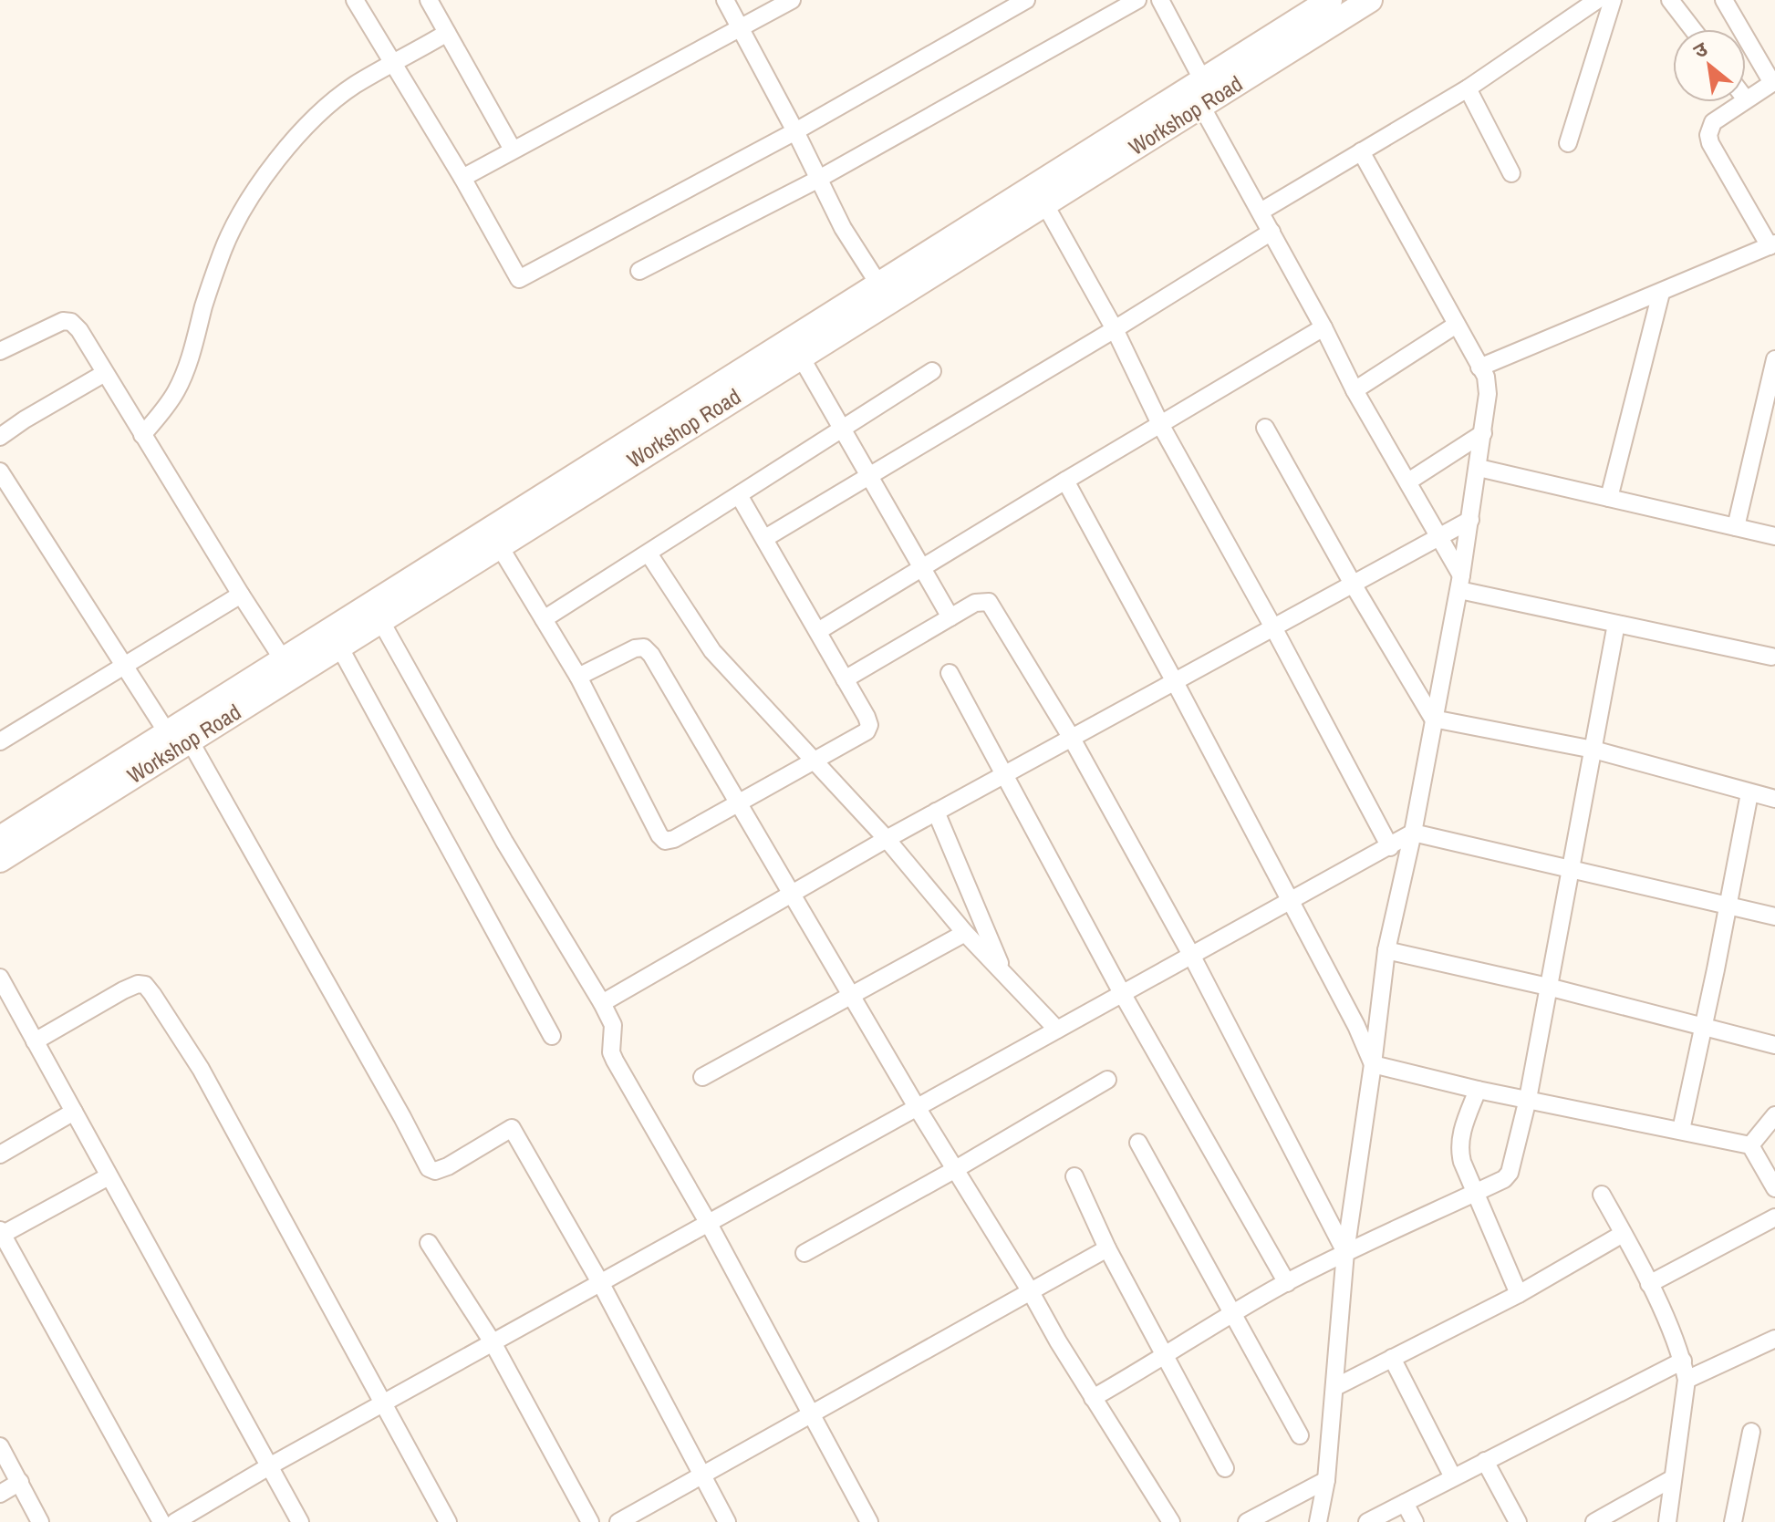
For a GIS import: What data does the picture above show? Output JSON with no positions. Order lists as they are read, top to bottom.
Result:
{
  "streets": {
    "main road": ["Workshop Road"]
  },
  "north": "top left"
}
